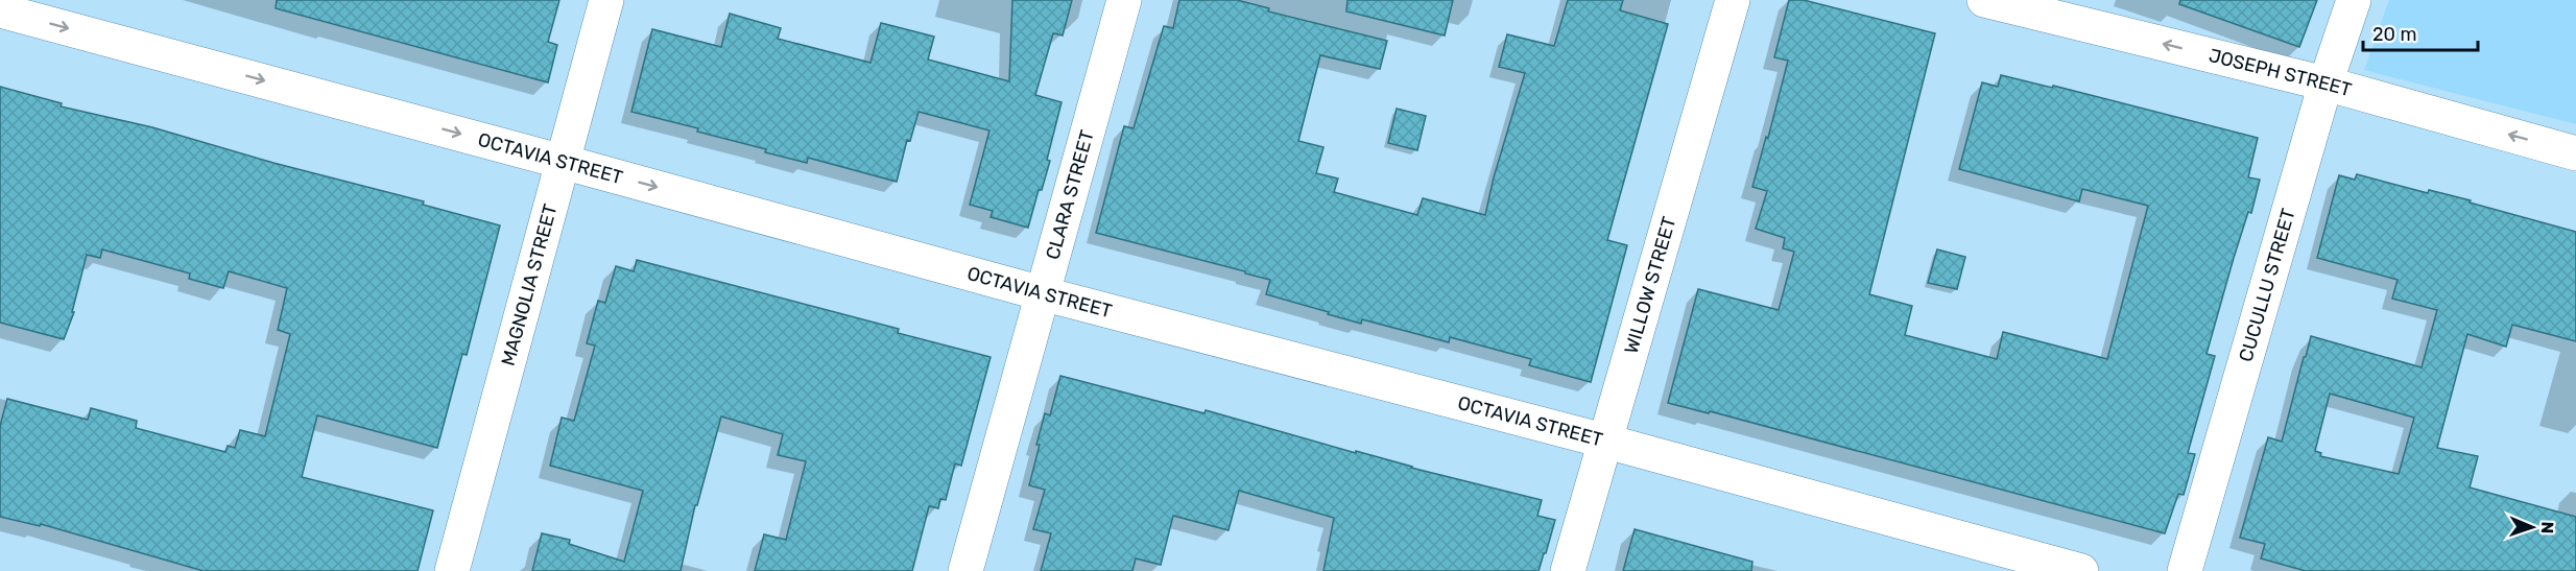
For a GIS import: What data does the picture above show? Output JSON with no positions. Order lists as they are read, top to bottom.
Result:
{
  "streets": {
    "street": [
      "JOSEPH STREET",
      "OCTAVIA STREET",
      "CLARA STREET",
      "WILLOW STREET",
      "CUCULLU STREET",
      "MAGNOLIA STREET"
    ]
  },
  "crossings": [
    ["JOSEPH STREET", "CUCULLU STREET"],
    ["OCTAVIA STREET", "CLARA STREET"],
    ["OCTAVIA STREET", "WILLOW STREET"],
    ["OCTAVIA STREET", "MAGNOLIA STREET"]
  ],
  "one_way": ["JOSEPH STREET", "OCTAVIA STREET"],
  "scale_bar": "20 m",
  "north": "right"
}
